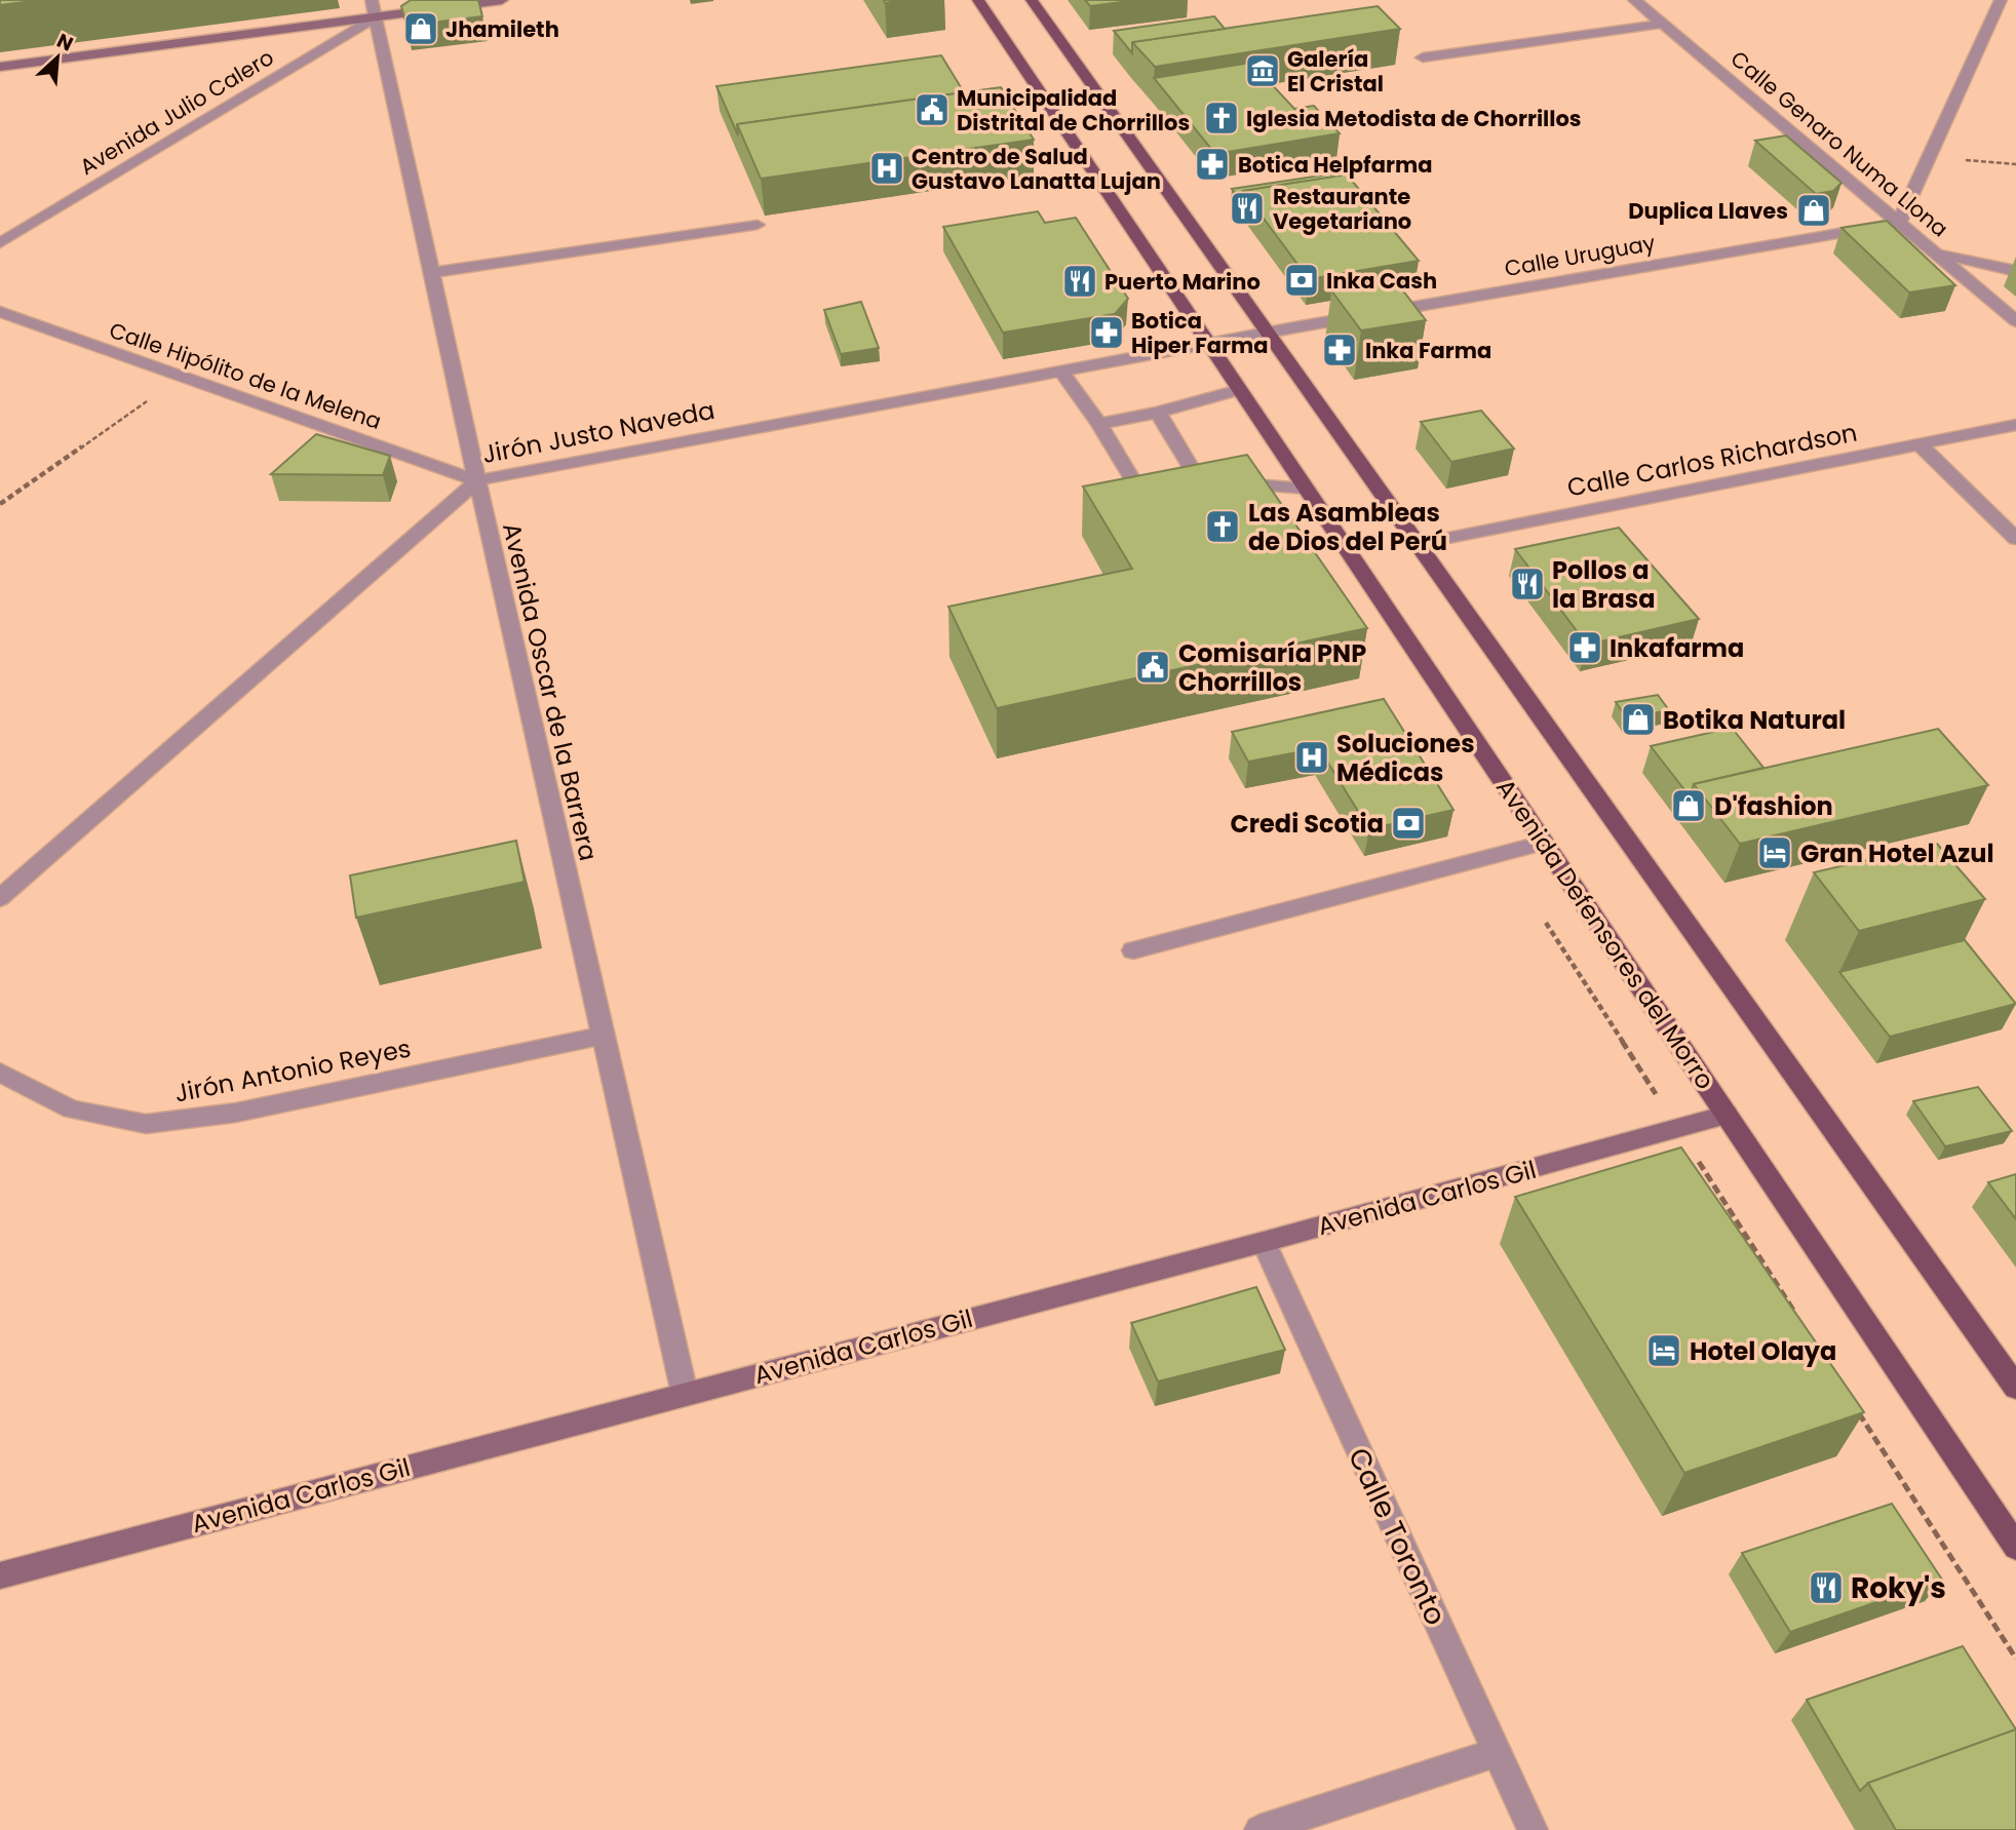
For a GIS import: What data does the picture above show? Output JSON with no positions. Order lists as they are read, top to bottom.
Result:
{
  "streets": {
    "main road": ["Avenida Defensores del Morro"],
    "street": [
      "Avenida Julio Calero",
      "Calle Genaro Numa Llona",
      "Calle Uruguay",
      "Calle Hipólito de la Melena",
      "Jirón Justo Naveda",
      "Calle Carlos Richardson",
      "Avenida Oscar de la Barrera",
      "Jirón Antonio Reyes",
      "Avenida Carlos Gil",
      "Calle Toronto"
    ]
  },
  "crossings": [
    ["Avenida Julio Calero", "Avenida Oscar de la Barrera"],
    ["Calle Genaro Numa Llona", "Calle Uruguay"],
    ["Calle Uruguay", "Jirón Justo Naveda"],
    ["Calle Hipólito de la Melena", "Jirón Justo Naveda"],
    ["Calle Hipólito de la Melena", "Avenida Oscar de la Barrera"],
    ["Jirón Justo Naveda", "Avenida Oscar de la Barrera"],
    ["Jirón Justo Naveda", "Avenida Defensores del Morro"],
    ["Avenida Oscar de la Barrera", "Jirón Antonio Reyes"],
    ["Avenida Oscar de la Barrera", "Avenida Carlos Gil"],
    ["Avenida Defensores del Morro", "Avenida Carlos Gil"],
    ["Avenida Carlos Gil", "Calle Toronto"]
  ],
  "places": {
    "shop": [
      "Jhamileth",
      "Duplica Llaves",
      "Botika Natural",
      "D'fashion"
    ],
    "museum": ["Galería El Cristal"],
    "public building": ["Municipalidad Distrital de Chorrillos", "Comisaría PNP Chorrillos"],
    "church": ["Iglesia Metodista de Chorrillos", "Las Asambleas de Dios del Perú"],
    "pharmacy": [
      "Botica Helpfarma",
      "Botica Hiper Farma",
      "Inka Farma",
      "Inkafarma"
    ],
    "hospital": ["Centro de Salud Gustavo Lanatta Lujan", "Soluciones Médicas"],
    "restaurant": [
      "Restaurante Vegetariano",
      "Puerto Marino",
      "Pollos a la Brasa",
      "Roky's"
    ],
    "bank": ["Inka Cash", "Credi Scotia"],
    "hotel": ["Gran Hotel Azul", "Hotel Olaya"]
  },
  "north": "top right"
}
